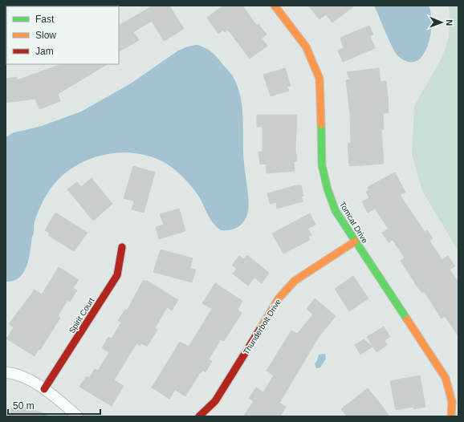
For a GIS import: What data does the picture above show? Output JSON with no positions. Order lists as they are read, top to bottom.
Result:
{
  "streets": {
    "street": ["Tomcat Drive", "Spirit Court", "Thunderbolt Drive"]
  },
  "crossings": [
    ["Tomcat Drive", "Thunderbolt Drive"]
  ],
  "legend": ["Fast", "Slow", "Jam"],
  "scale_bar": "50 m",
  "north": "right"
}
